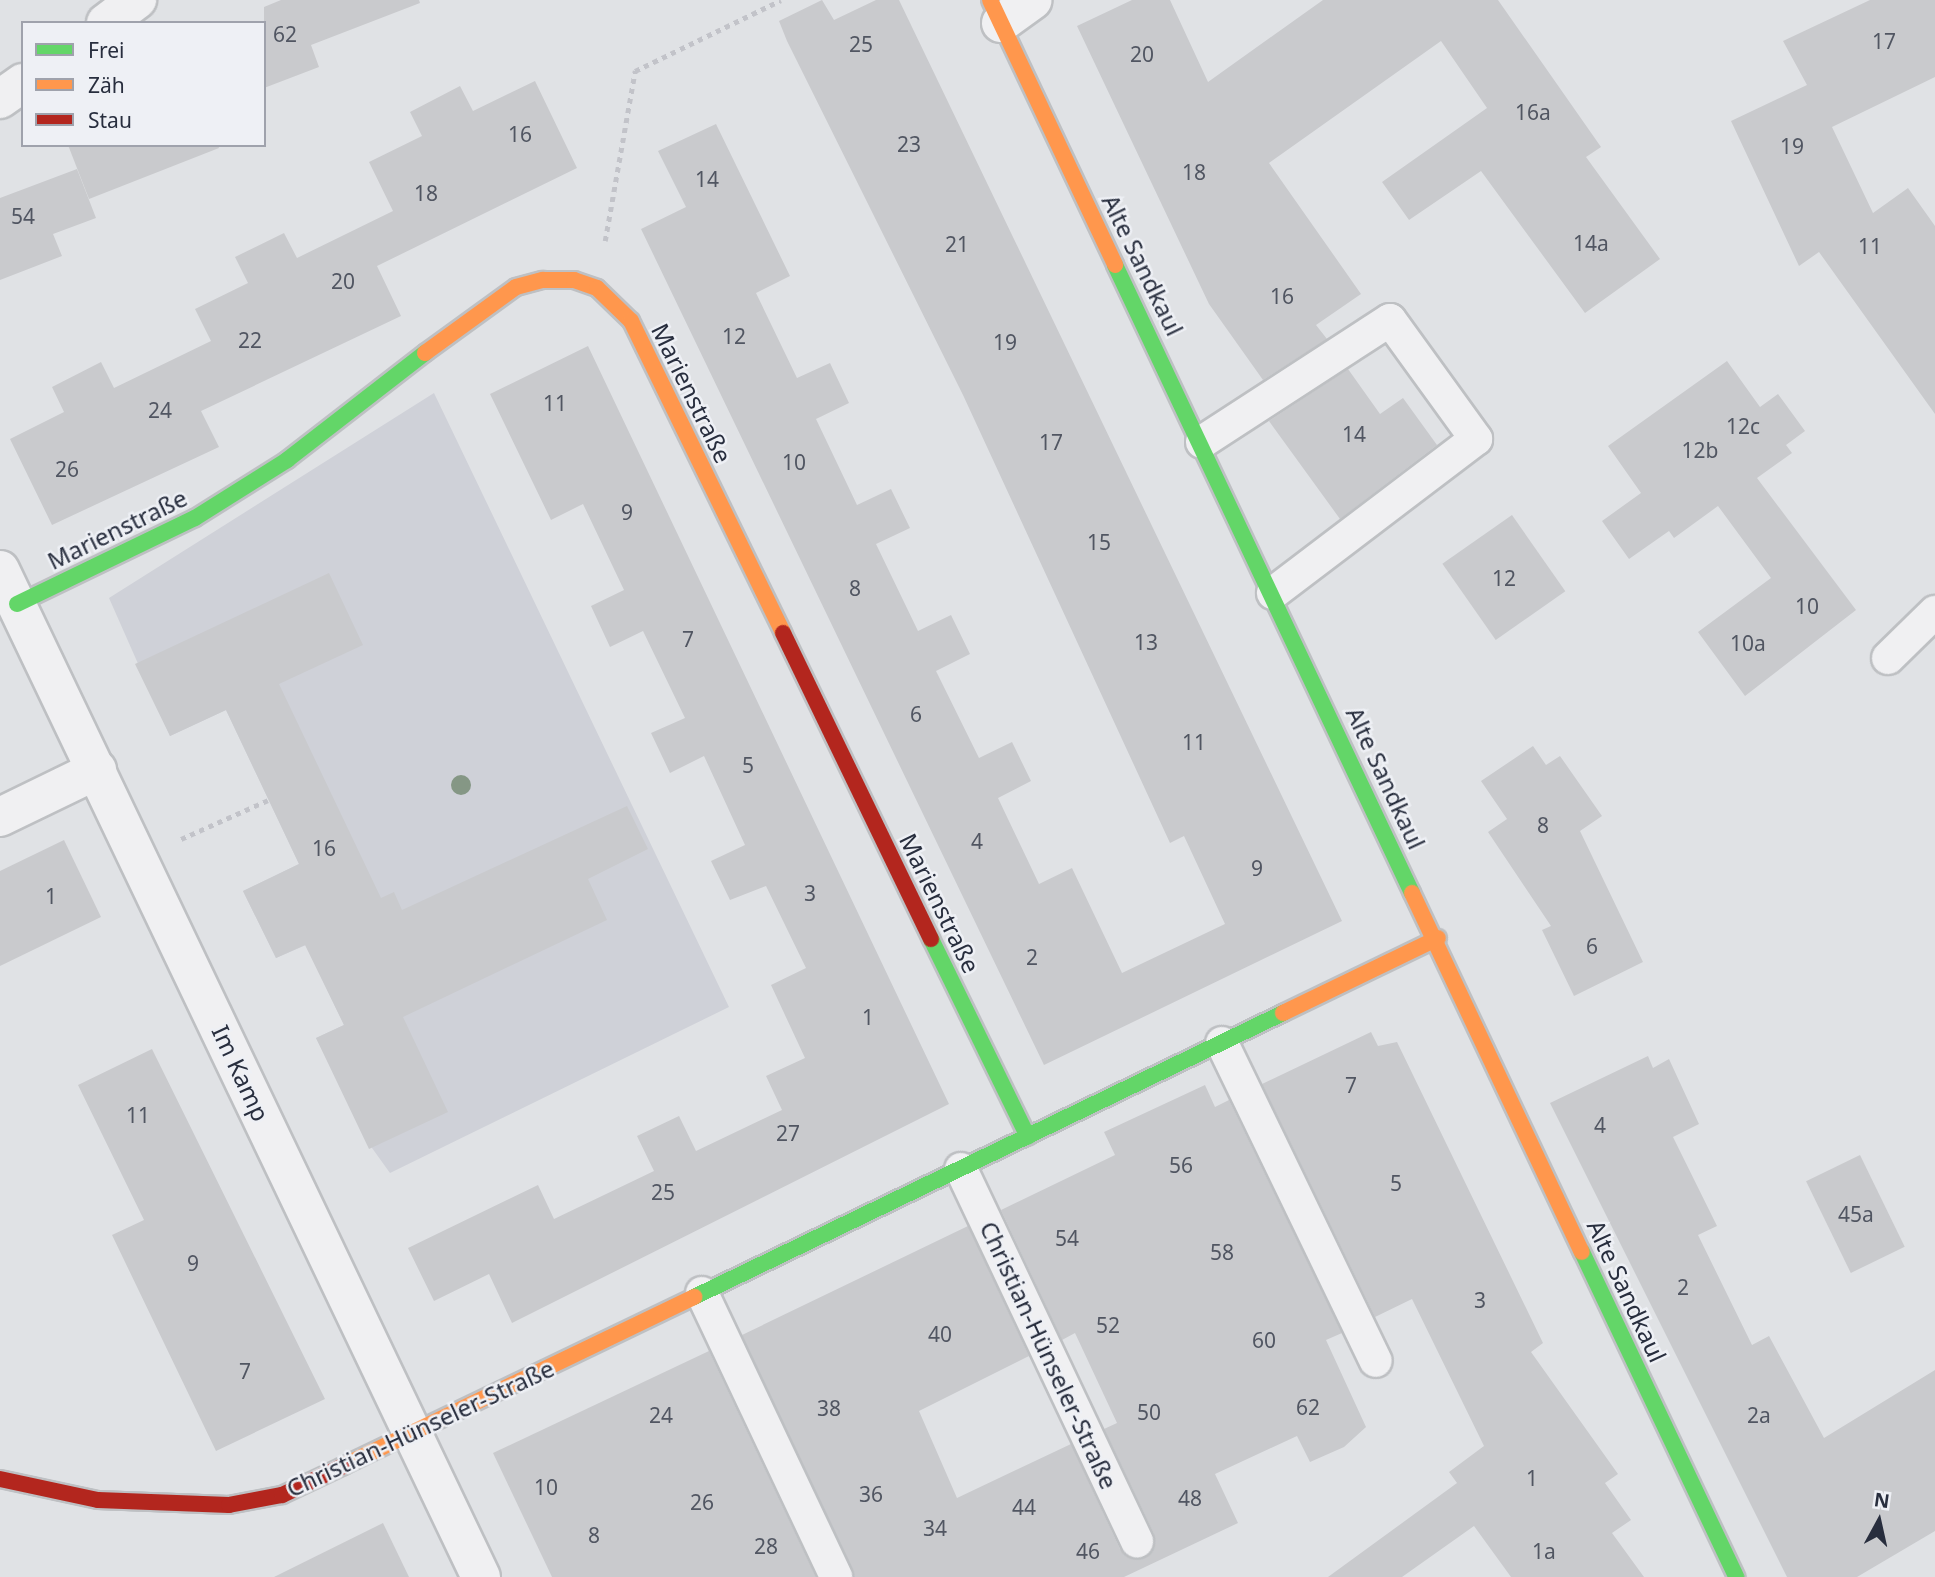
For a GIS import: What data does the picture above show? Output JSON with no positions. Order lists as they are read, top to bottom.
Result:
{
  "streets": {
    "street": [
      "Alte Sandkaul",
      "Marienstraße",
      "Im Kamp",
      "Christian-Hünseler-Straße"
    ]
  },
  "crossings": [
    ["Alte Sandkaul", "Christian-Hünseler-Straße"],
    ["Marienstraße", "Im Kamp"],
    ["Marienstraße", "Christian-Hünseler-Straße"],
    ["Im Kamp", "Christian-Hünseler-Straße"]
  ],
  "house_numbers": [
    "62",
    "17",
    "25",
    "20",
    "16a",
    "16",
    "23",
    "19",
    "18",
    "14",
    "18",
    "54",
    "14a",
    "21",
    "11",
    "20",
    "16",
    "12",
    "22",
    "19",
    "11",
    "24",
    "12c",
    "14",
    "17",
    "12b",
    "10",
    "26",
    "9",
    "15",
    "12",
    "8",
    "10",
    "7",
    "13",
    "10a",
    "6",
    "11",
    "5",
    "8",
    "4",
    "16",
    "9",
    "3",
    "1",
    "6",
    "2",
    "1",
    "7",
    "11",
    "4",
    "27",
    "56",
    "5",
    "25",
    "45a",
    "54",
    "58",
    "9",
    "2",
    "3",
    "52",
    "40",
    "60",
    "7",
    "62",
    "38",
    "50",
    "24",
    "2a",
    "1",
    "10",
    "36",
    "48",
    "26",
    "44",
    "34",
    "8",
    "28",
    "46",
    "1a"
  ],
  "legend": ["Frei", "Zäh", "Stau"],
  "north": "top"
}
